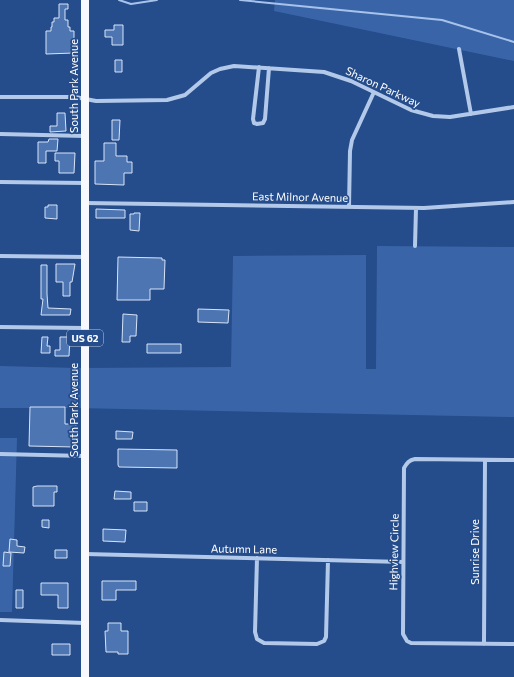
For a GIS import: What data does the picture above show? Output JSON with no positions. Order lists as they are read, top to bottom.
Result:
{
  "streets": {
    "main road": ["South Park Avenue", "US 62"],
    "street": [
      "Sharon Parkway",
      "East Milnor Avenue",
      "Autumn Lane",
      "Highview Circle",
      "Sunrise Drive"
    ]
  },
  "crossings": [
    ["South Park Avenue", "Sharon Parkway"],
    ["South Park Avenue", "East Milnor Avenue"],
    ["South Park Avenue", "Autumn Lane"],
    ["Autumn Lane", "Highview Circle"],
    ["Highview Circle", "Sunrise Drive"]
  ]
}
